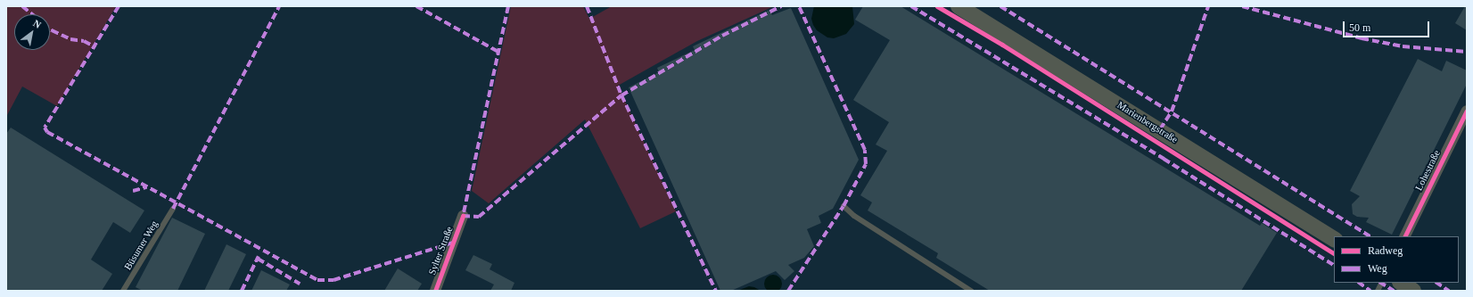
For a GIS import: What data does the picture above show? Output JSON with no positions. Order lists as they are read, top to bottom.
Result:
{
  "streets": {
    "main road": ["Marienbergstraße"],
    "street": ["Lohestraße", "Sylter Straße"],
    "lane": ["Büsumer Weg"]
  },
  "legend": ["Radweg", "Weg"],
  "scale_bar": "50 m",
  "north": "top right"
}
